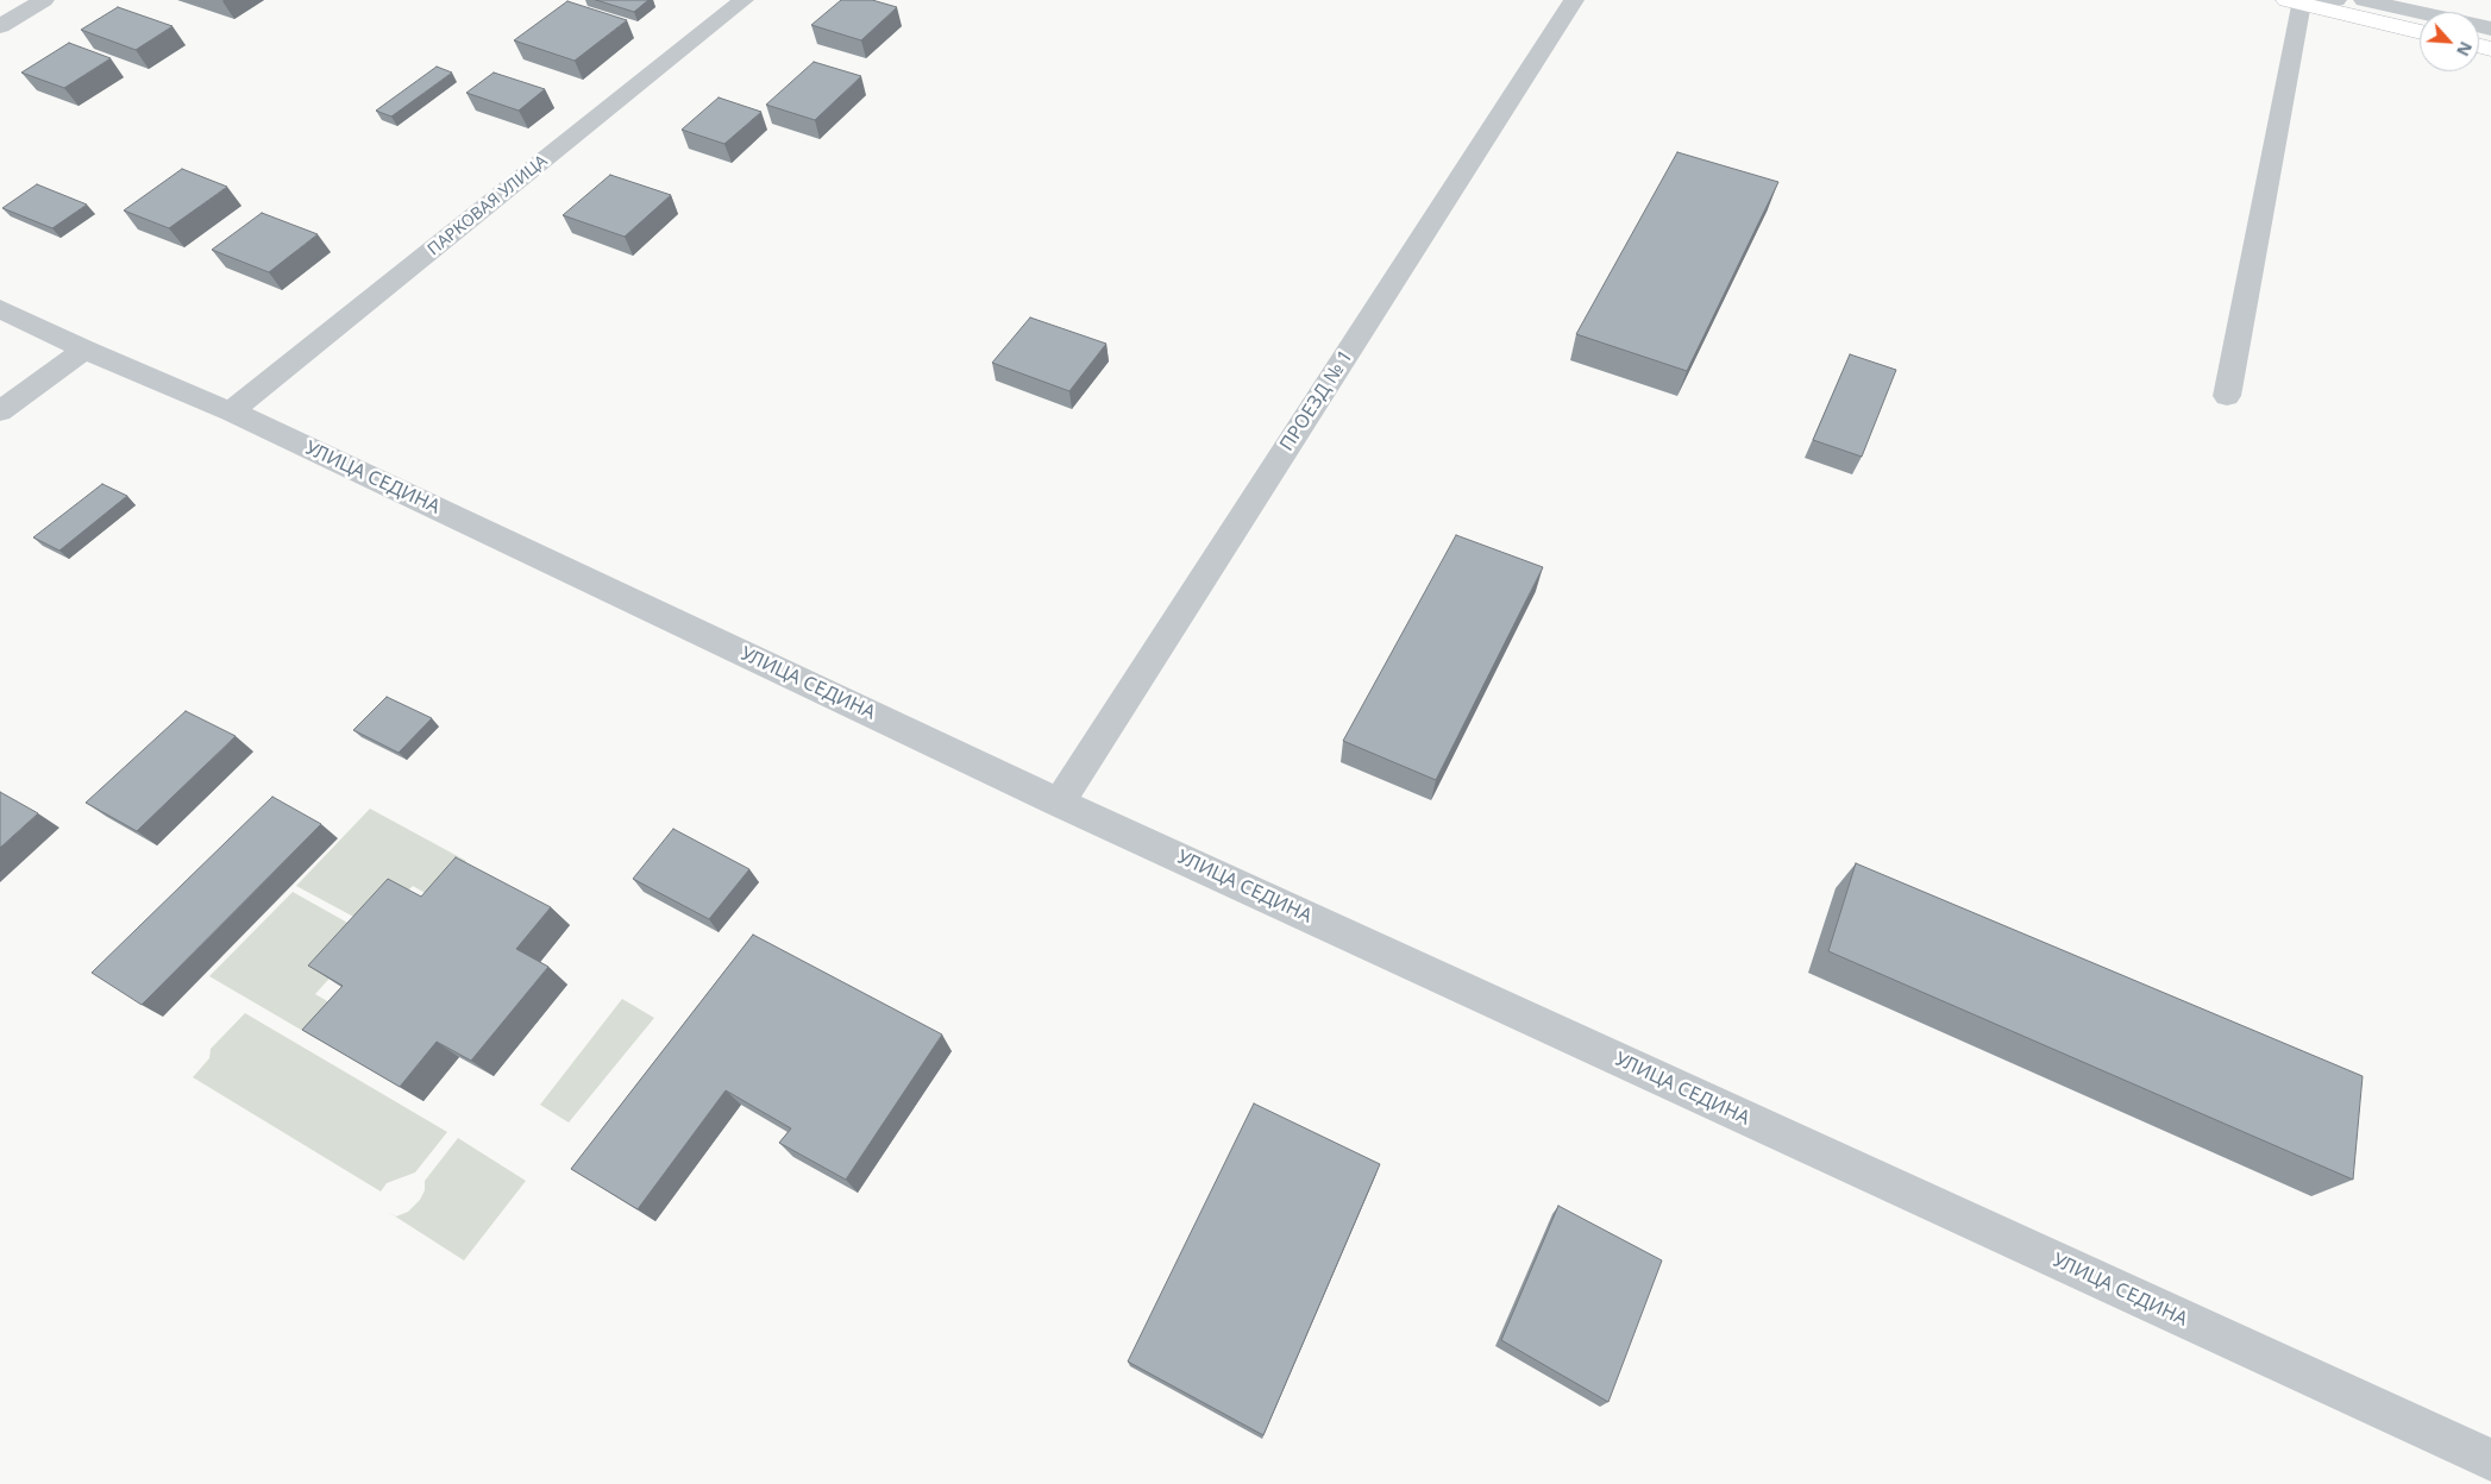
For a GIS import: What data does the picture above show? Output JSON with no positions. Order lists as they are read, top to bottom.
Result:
{
  "streets": {
    "street": ["ПАРКОВАЯ УЛИЦА", "ПРОЕЗД № 1", "УЛИЦА СЕДИНА"]
  },
  "crossings": [
    ["ПАРКОВАЯ УЛИЦА", "УЛИЦА СЕДИНА"],
    ["ПРОЕЗД № 1", "УЛИЦА СЕДИНА"]
  ],
  "north": "bottom right"
}
